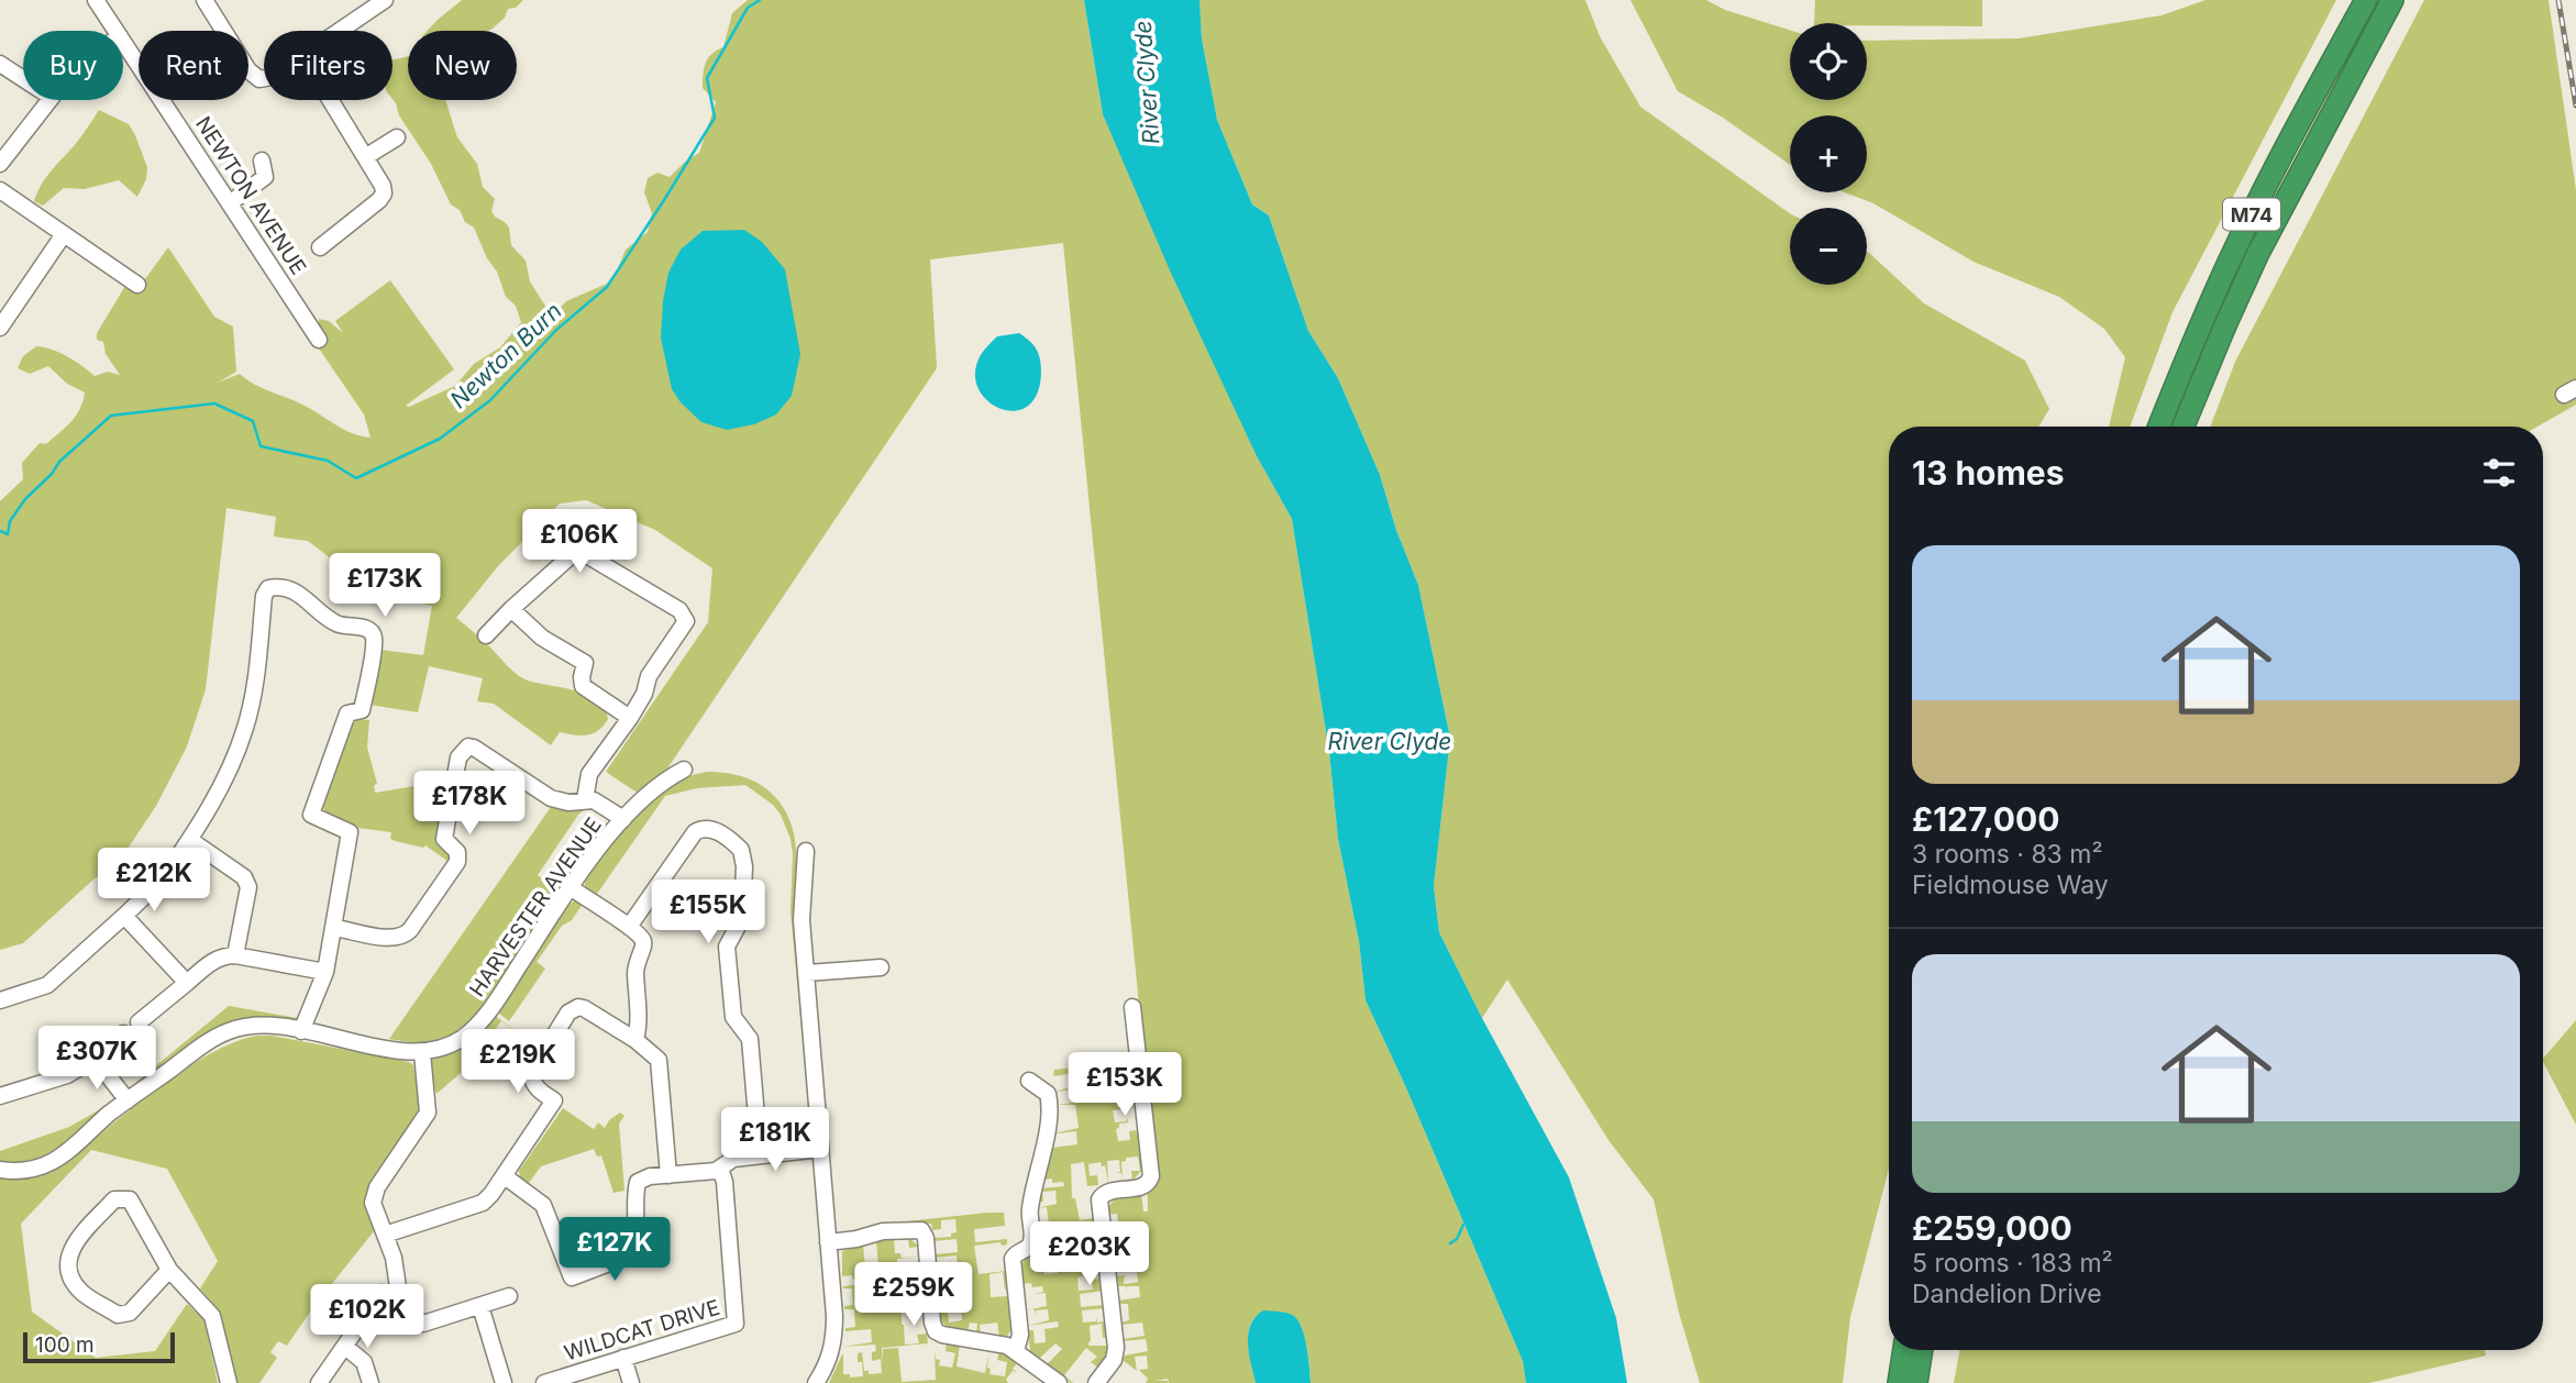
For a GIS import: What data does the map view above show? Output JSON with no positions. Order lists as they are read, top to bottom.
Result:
{
  "streets": {
    "highway": ["M74"],
    "street": ["NEWTON AVENUE", "HARVESTER AVENUE", "WILDCAT DRIVE"]
  },
  "water": ["River Clyde", "Newton Burn"],
  "scale_bar": "100 m",
  "page": {
    "map_buttons": ["+", "−"],
    "chip": [
      "Buy",
      "Rent",
      "Filters",
      "New"
    ],
    "heading": "13 homes",
    "price": [
      "£106K",
      "£173K",
      "£178K",
      "£212K",
      "£155K",
      "£307K",
      "£219K",
      "£153K",
      "£181K",
      "£127K",
      "£203K",
      "£259K",
      "£102K"
    ],
    "list": [
      {
        "name": "£127,000",
        "note": "3 rooms · 83 m² · Fieldmouse Way"
      },
      {
        "name": "£259,000",
        "note": "5 rooms · 183 m² · Dandelion Drive"
      }
    ],
    "scale": "100 m"
  }
}
